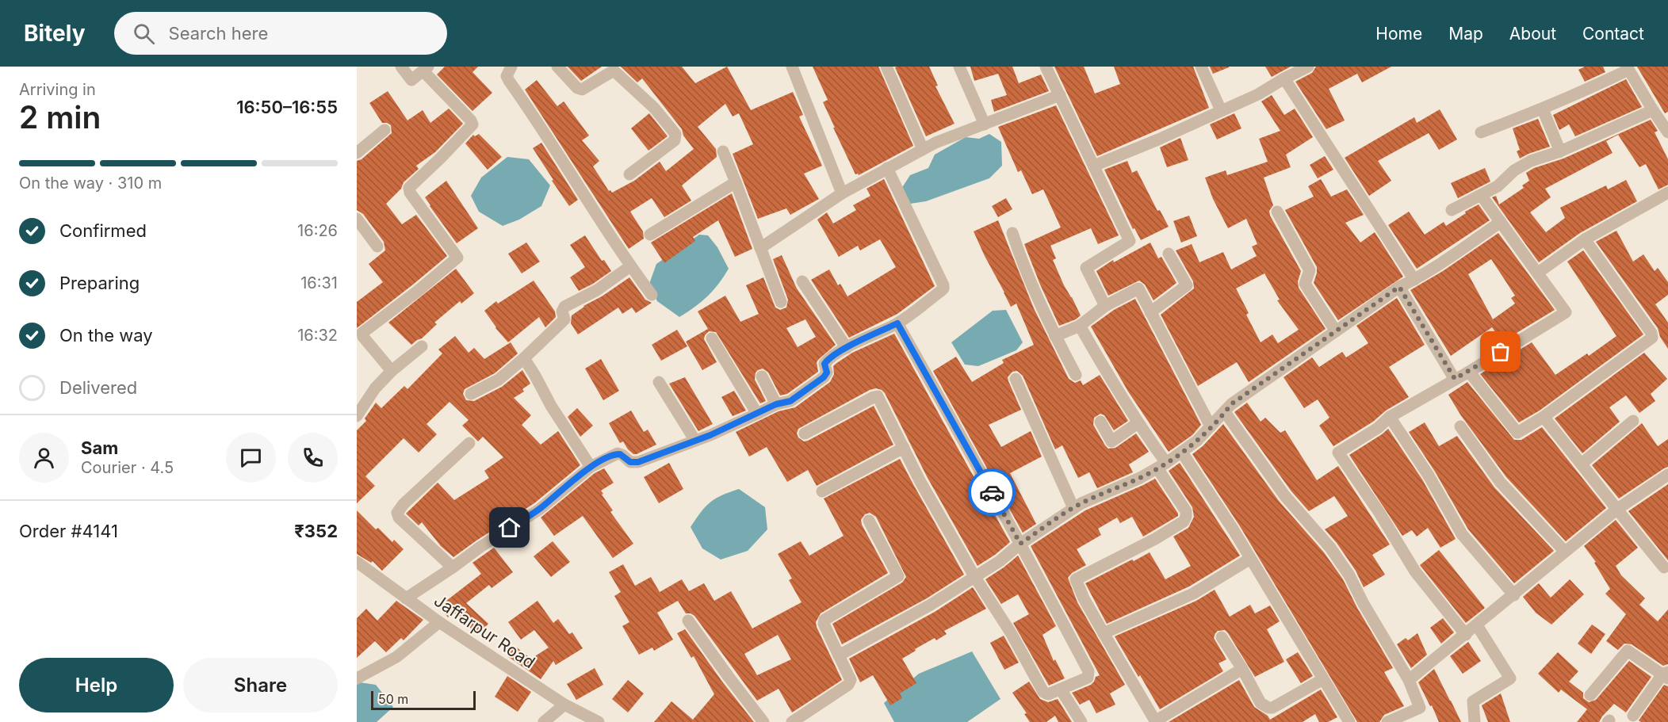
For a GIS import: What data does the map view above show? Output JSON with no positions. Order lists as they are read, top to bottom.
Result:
{
  "streets": {
    "street": ["Jaffarpur Road"]
  },
  "scale_bar": "50 m",
  "page": {
    "header": "Bitely",
    "search": "Search here",
    "nav": [
      "Home",
      "Map",
      "About",
      "Contact"
    ],
    "heading": ["2 min", "Arriving in", "16:50–16:55"],
    "panel": [
      "Sam",
      "Courier · 4.5",
      "Order #4141",
      "₹352"
    ],
    "bar": "On the way · 310 m",
    "list": [
      ["Confirmed", "16:26"],
      ["Preparing", "16:31"],
      ["On the way", "16:32"],
      "Delivered"
    ],
    "buttons": ["Help", "Share"],
    "scale": "50 m"
  }
}
